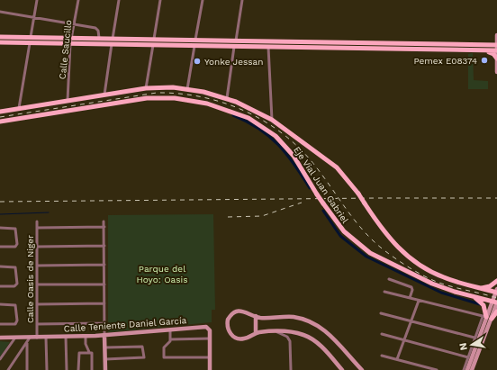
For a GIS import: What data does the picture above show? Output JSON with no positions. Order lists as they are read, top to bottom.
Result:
{
  "streets": {
    "main road": ["Eje Vial Juan Gabriel"],
    "street": ["Calle Saucillo", "Calle Oasis de Niger", "Calle Teniente Daniel García"]
  },
  "crossings": [
    ["Calle Saucillo", "Eje Vial Juan Gabriel"],
    ["Calle Oasis de Niger", "Calle Teniente Daniel García"]
  ],
  "parks": ["Parque del Hoyo: Oasis"],
  "places": ["Pemex E08374", "Yonke Jessan"],
  "north": "left"
}
